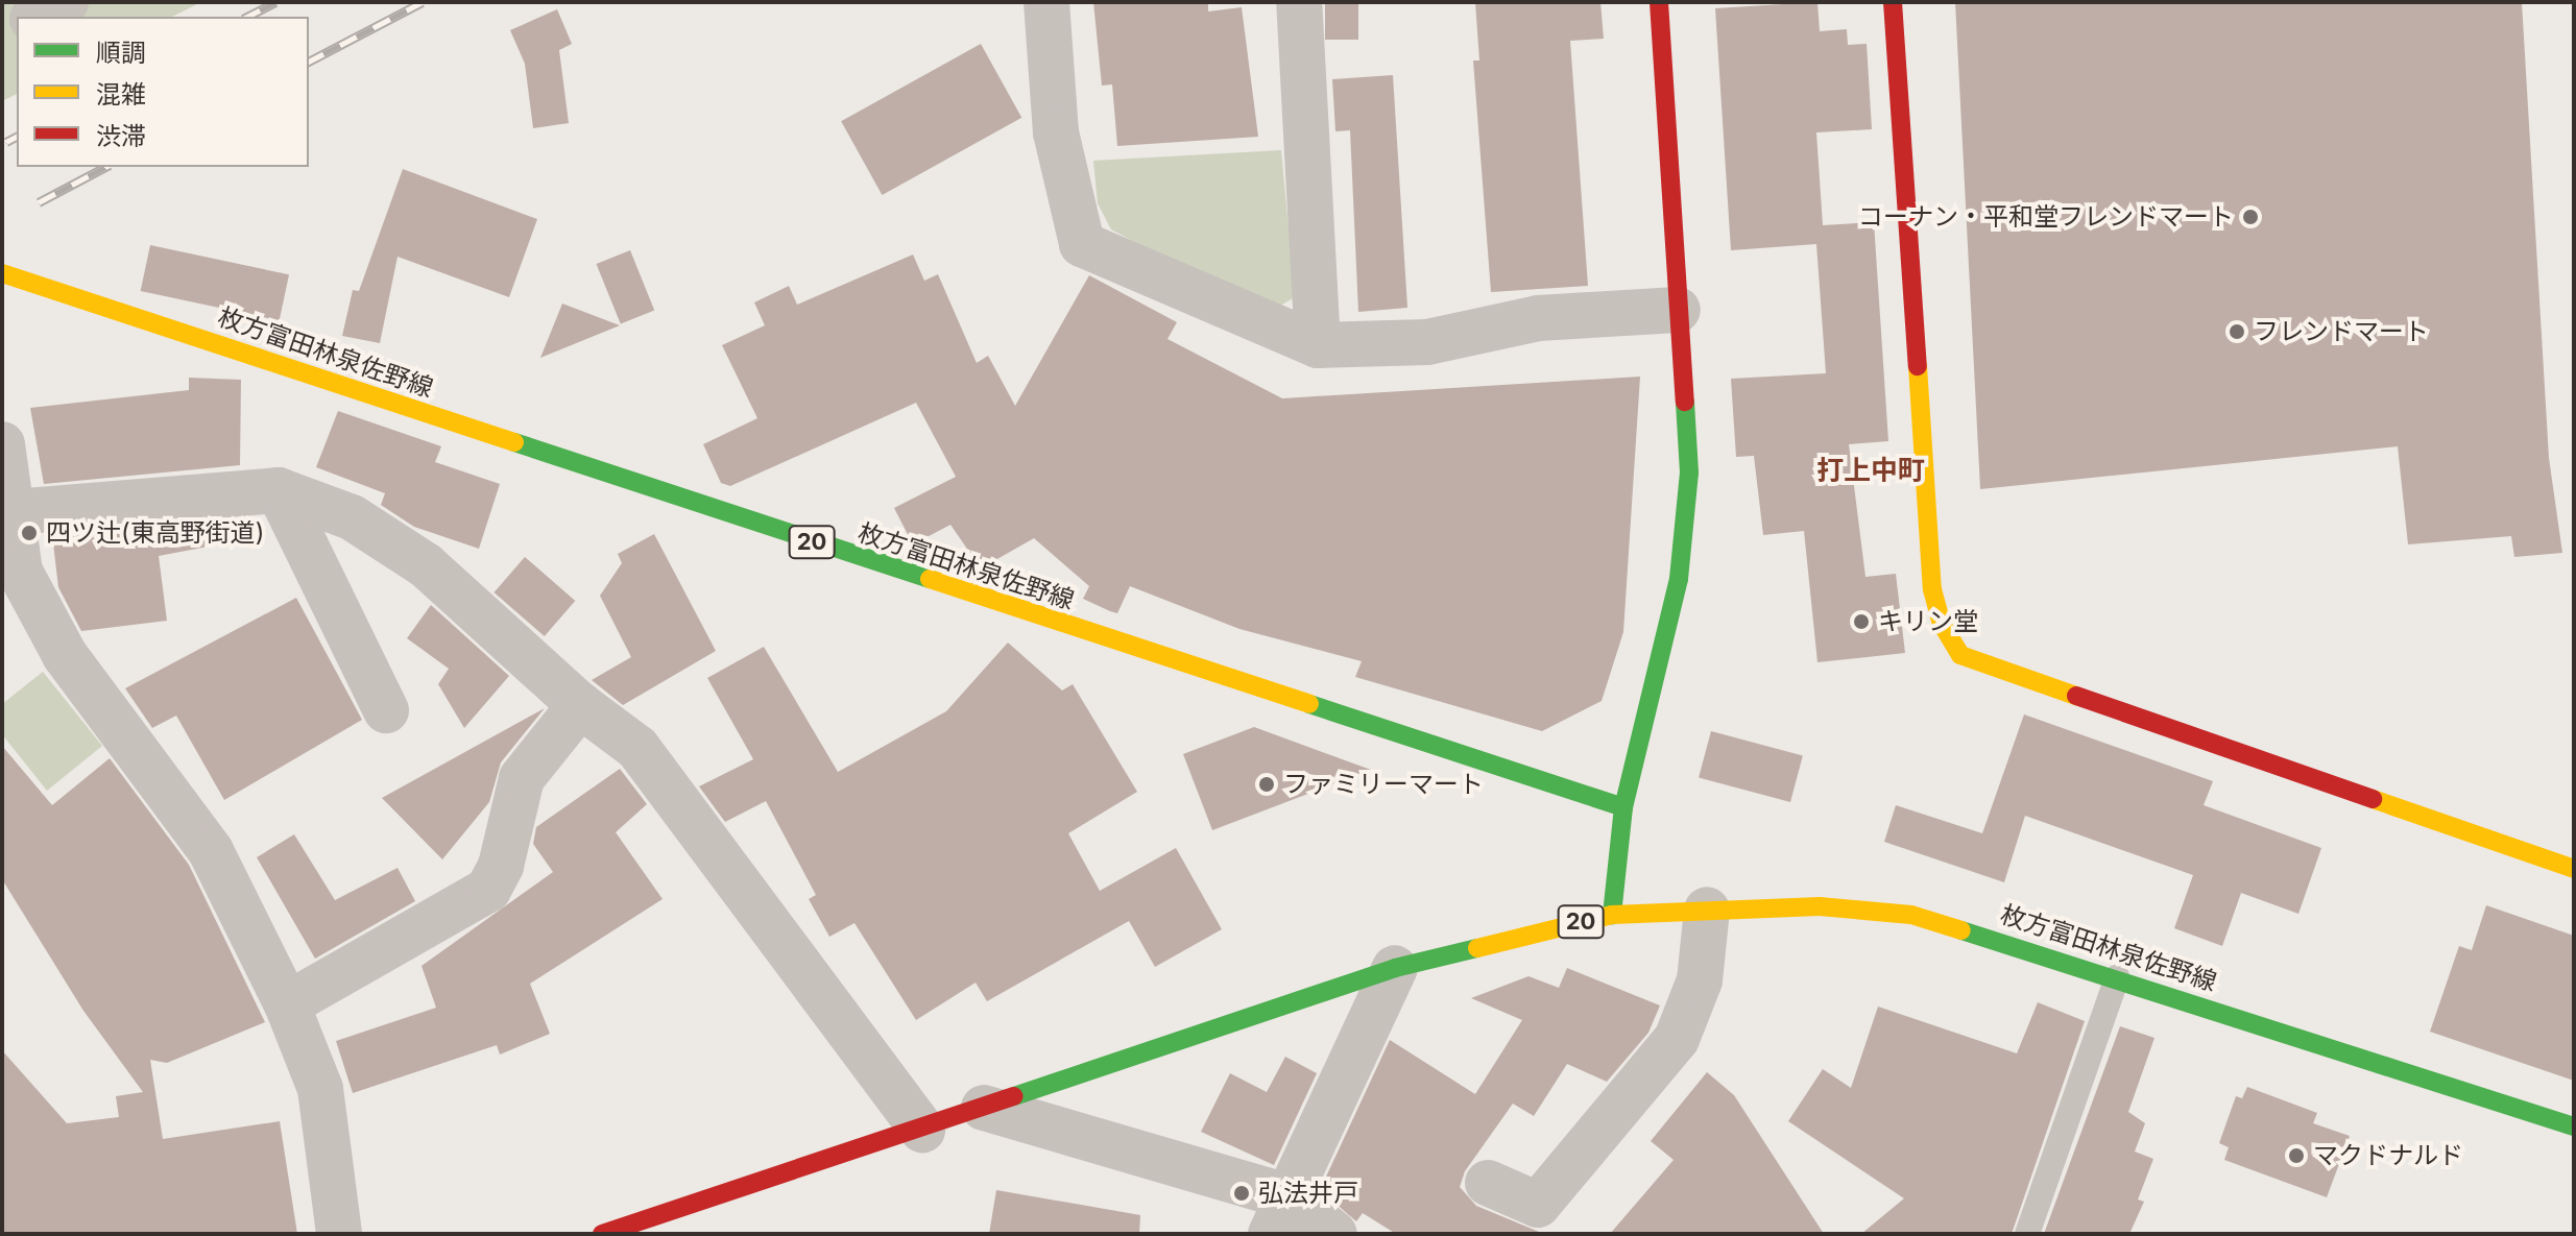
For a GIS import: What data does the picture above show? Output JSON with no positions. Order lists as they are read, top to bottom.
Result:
{
  "streets": {
    "main road": ["枚方富田林泉佐野線", "20"]
  },
  "districts": ["打上中町"],
  "places": [
    "コーナン・平和堂フレンドマート",
    "フレンドマート",
    "四ツ辻(東高野街道)",
    "キリン堂",
    "ファミリーマート",
    "マクドナルド",
    "弘法井戸"
  ],
  "legend": ["順調", "混雑", "渋滞"]
}
